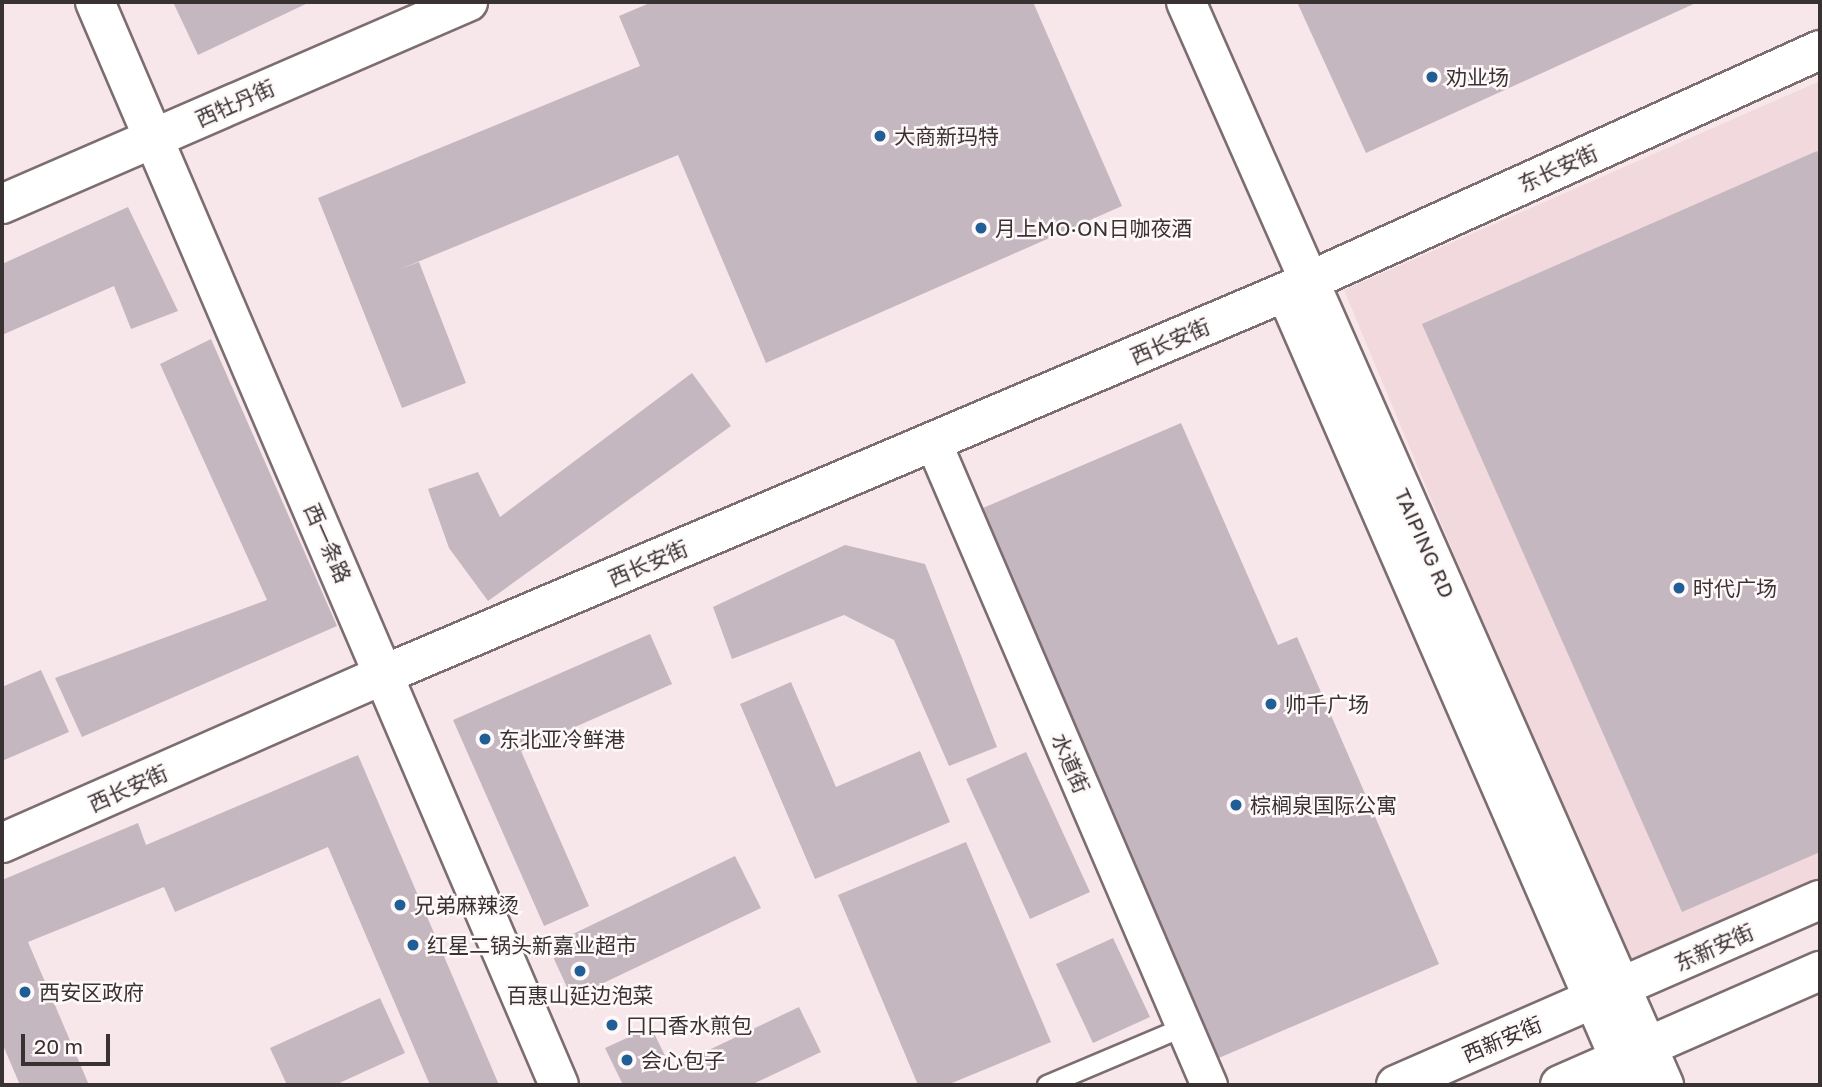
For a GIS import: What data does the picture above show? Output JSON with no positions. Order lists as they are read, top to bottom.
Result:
{
  "streets": {
    "street": [
      "西牡丹街",
      "东长安街",
      "西长安街",
      "西一条路",
      "TAIPING RD",
      "水道街",
      "东新安街",
      "西新安街"
    ]
  },
  "crossings": [
    ["西牡丹街", "西一条路"],
    ["东长安街", "西长安街"],
    ["东长安街", "TAIPING RD"],
    ["西长安街", "西一条路"],
    ["西长安街", "TAIPING RD"],
    ["西长安街", "水道街"],
    ["TAIPING RD", "东新安街"],
    ["TAIPING RD", "西新安街"],
    ["东新安街", "西新安街"]
  ],
  "places": [
    "劝业场",
    "大商新玛特",
    "月上MO·ON日咖夜酒",
    "时代广场",
    "帅千广场",
    "东北亚冷鲜港",
    "棕榈泉国际公寓",
    "兄弟麻辣烫",
    "红星二锅头新嘉业超市",
    "百惠山延边泡菜",
    "西安区政府",
    "口口香水煎包",
    "会心包子"
  ],
  "scale_bar": "20 m"
}
